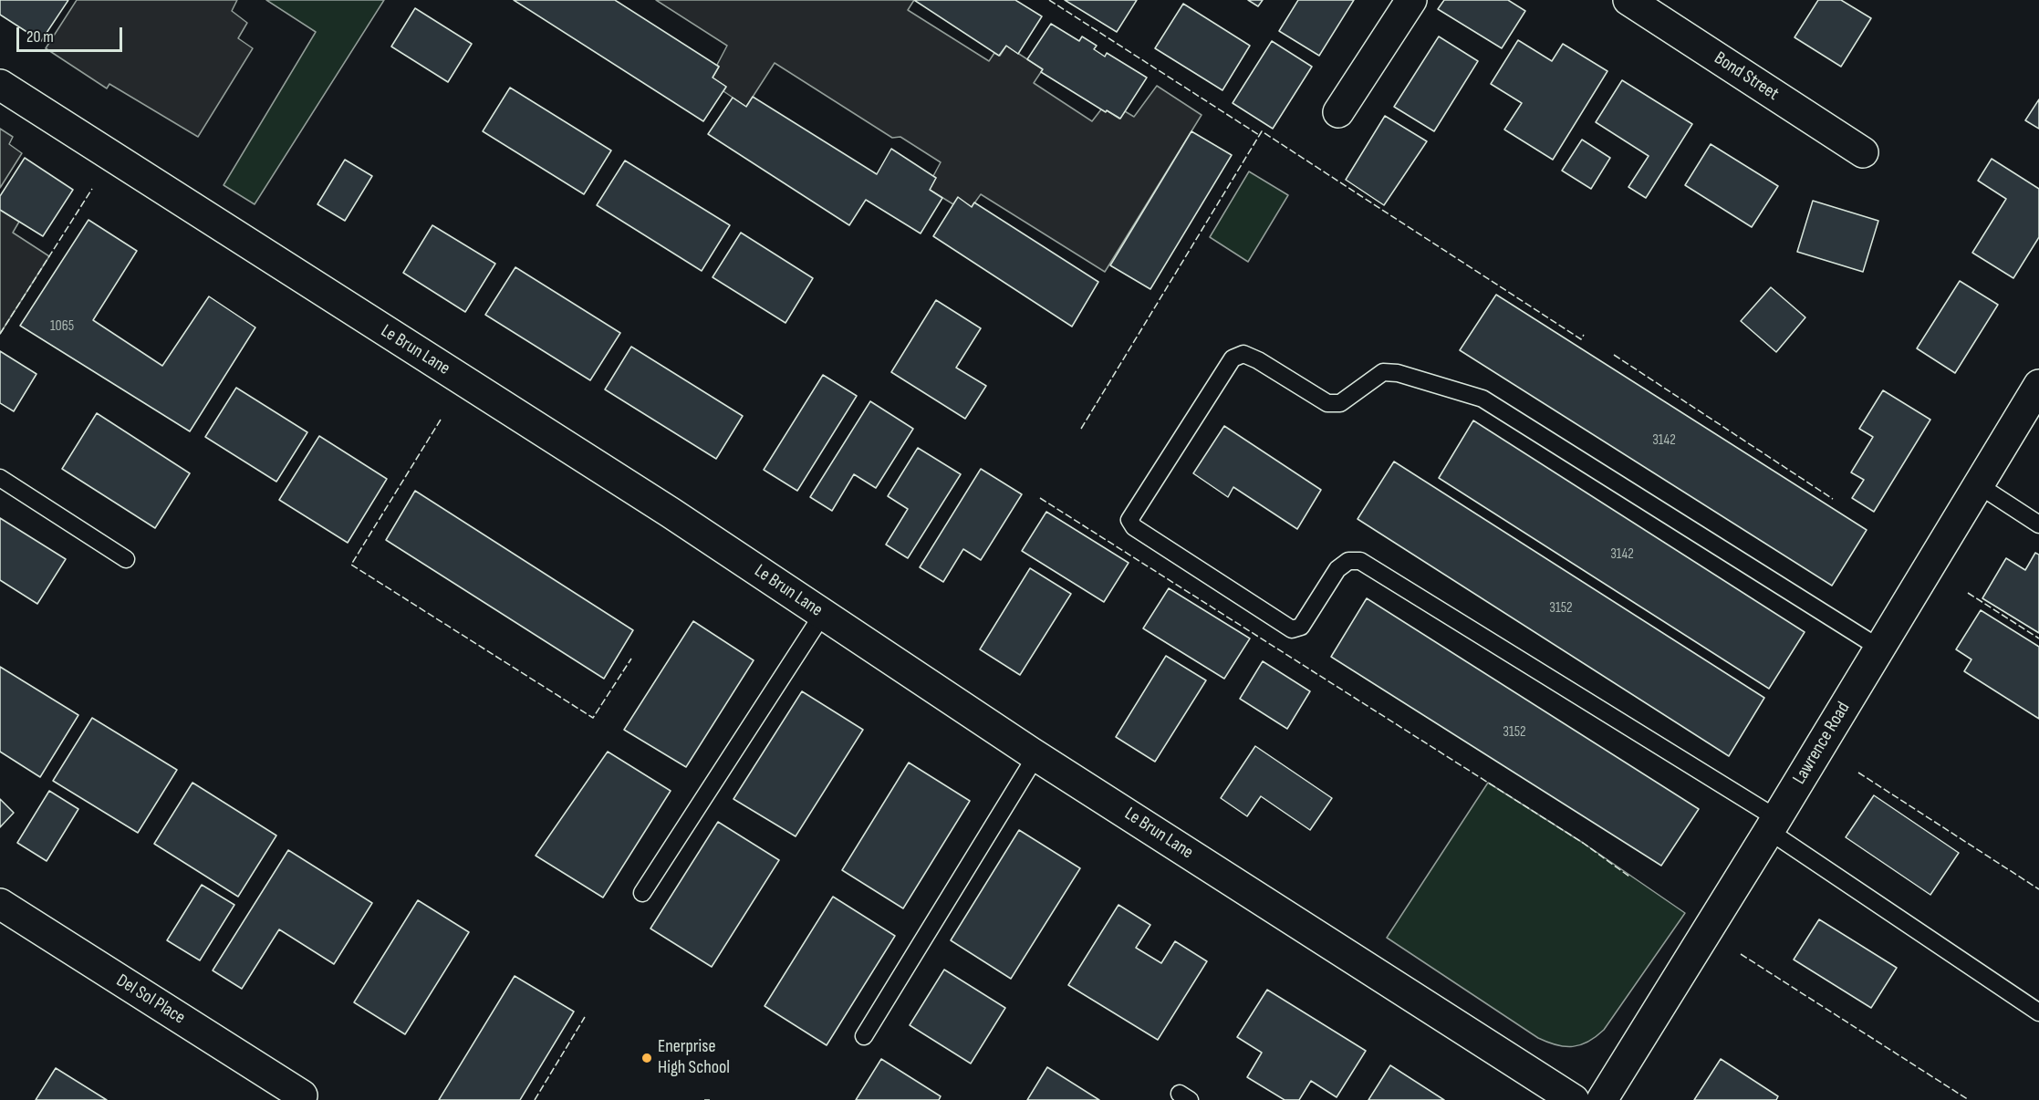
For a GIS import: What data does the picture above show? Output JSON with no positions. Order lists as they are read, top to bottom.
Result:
{
  "streets": {
    "street": [
      "Bond Street",
      "Le Brun Lane",
      "Lawrence Road",
      "Del Sol Place"
    ]
  },
  "places": ["Enerprise High School"],
  "house_numbers": [
    "1065",
    "3142",
    "3142",
    "3152",
    "3152"
  ],
  "scale_bar": "20 m"
}
